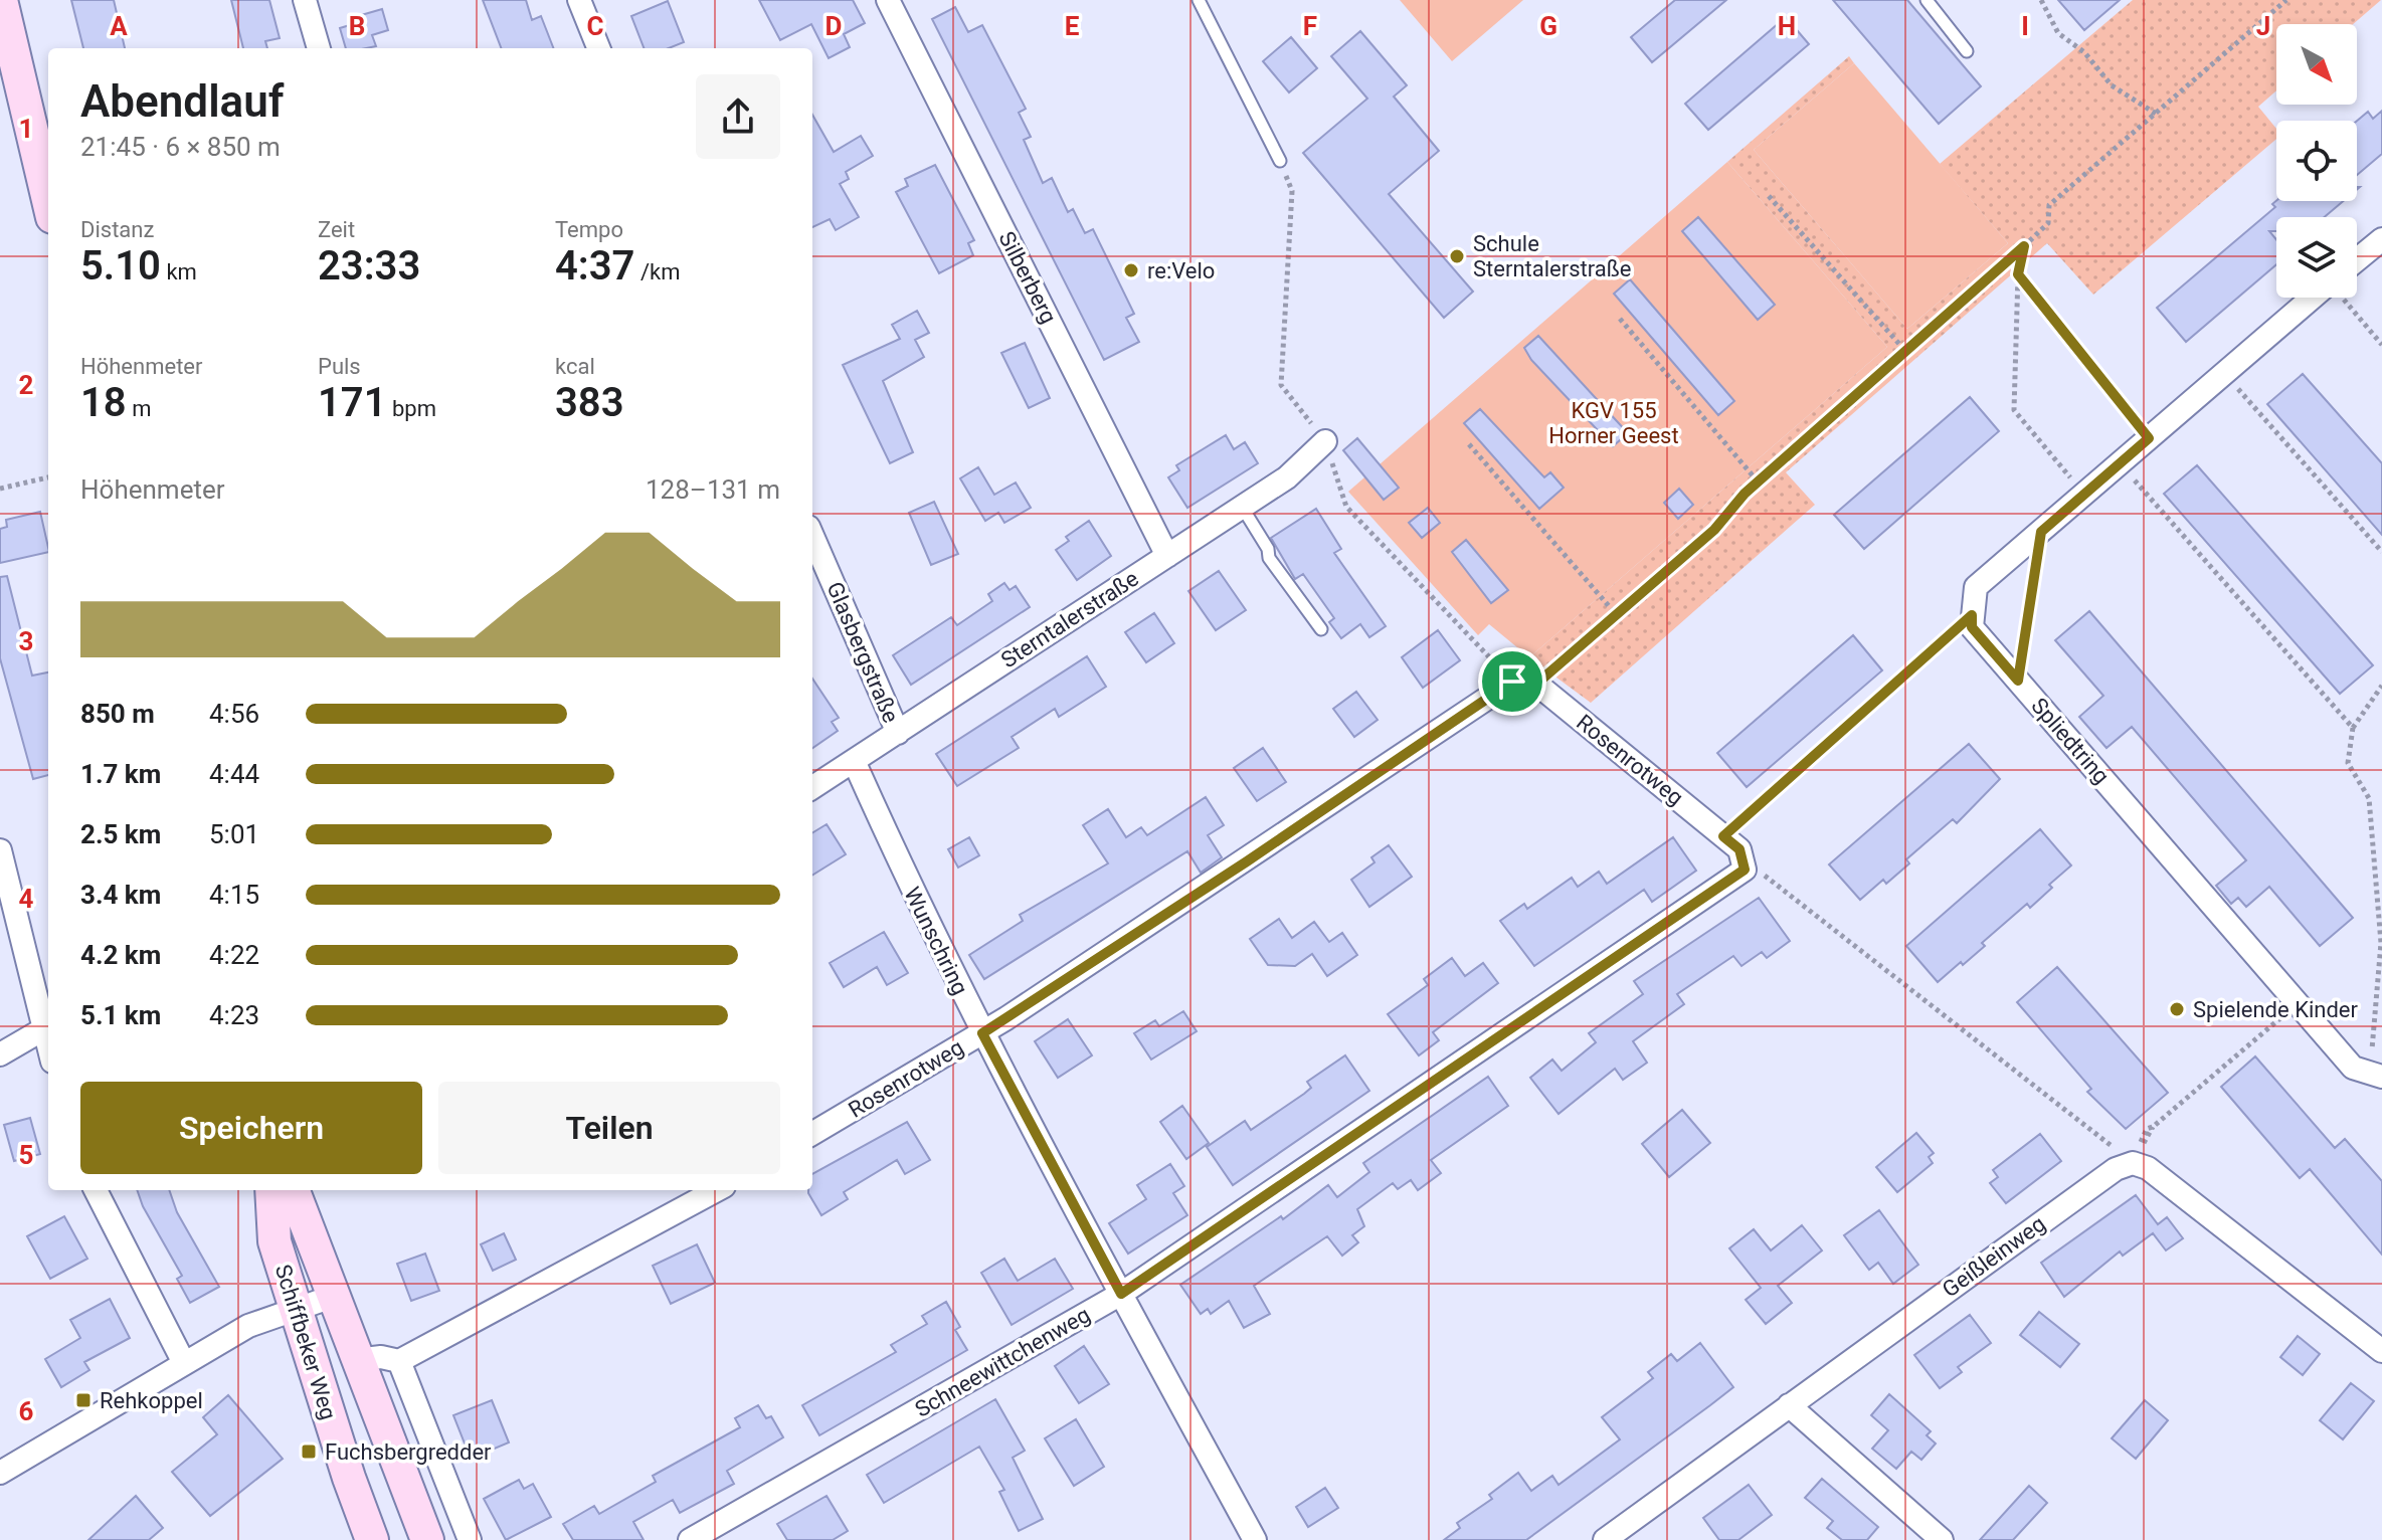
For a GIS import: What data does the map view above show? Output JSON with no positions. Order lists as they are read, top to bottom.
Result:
{
  "streets": {
    "main road": ["Schiffbeker Weg"],
    "street": [
      "Silberberg",
      "Sterntalerstraße",
      "Glasbergstraße",
      "Spliedtring",
      "Rosenrotweg",
      "Wunschring",
      "Geißleinweg",
      "Schneewittchenweg"
    ]
  },
  "crossings": [
    ["Silberberg", "Sterntalerstraße"],
    ["Sterntalerstraße", "Glasbergstraße"],
    ["Sterntalerstraße", "Wunschring"],
    ["Rosenrotweg", "Wunschring"],
    ["Rosenrotweg", "Schneewittchenweg"],
    ["Wunschring", "Schneewittchenweg"]
  ],
  "parks": ["KGV 155 Horner Geest"],
  "places": {
    "other": ["Schule Sterntalerstraße", "re:Velo", "Spielende Kinder"],
    "transit": ["Rehkoppel", "Fuchsbergredder"]
  },
  "north": "bottom right",
  "page": {
    "heading": ["Abendlauf", "21:45 · 6 × 850 m"],
    "stats": [
      ["Distanz", "5.10 km"],
      ["Zeit", "23:33"],
      ["Tempo", "4:37 /km"],
      ["Höhenmeter", "18 m"],
      ["Puls", "171 bpm"],
      ["kcal", "383"]
    ],
    "chart": ["Höhenmeter", "128–131 m"],
    "list": [
      {
        "name": "850 m",
        "note": "4:56"
      },
      {
        "name": "1.7 km",
        "note": "4:44"
      },
      {
        "name": "2.5 km",
        "note": "5:01"
      },
      {
        "name": "3.4 km",
        "note": "4:15"
      },
      {
        "name": "4.2 km",
        "note": "4:22"
      },
      {
        "name": "5.1 km",
        "note": "4:23"
      }
    ],
    "buttons": ["Speichern", "Teilen"]
  },
  "grid": {
    "columns": [
      "A",
      "B",
      "C",
      "D",
      "E",
      "F",
      "G",
      "H",
      "I",
      "J"
    ],
    "rows": [
      "1",
      "2",
      "3",
      "4",
      "5",
      "6"
    ]
  }
}
